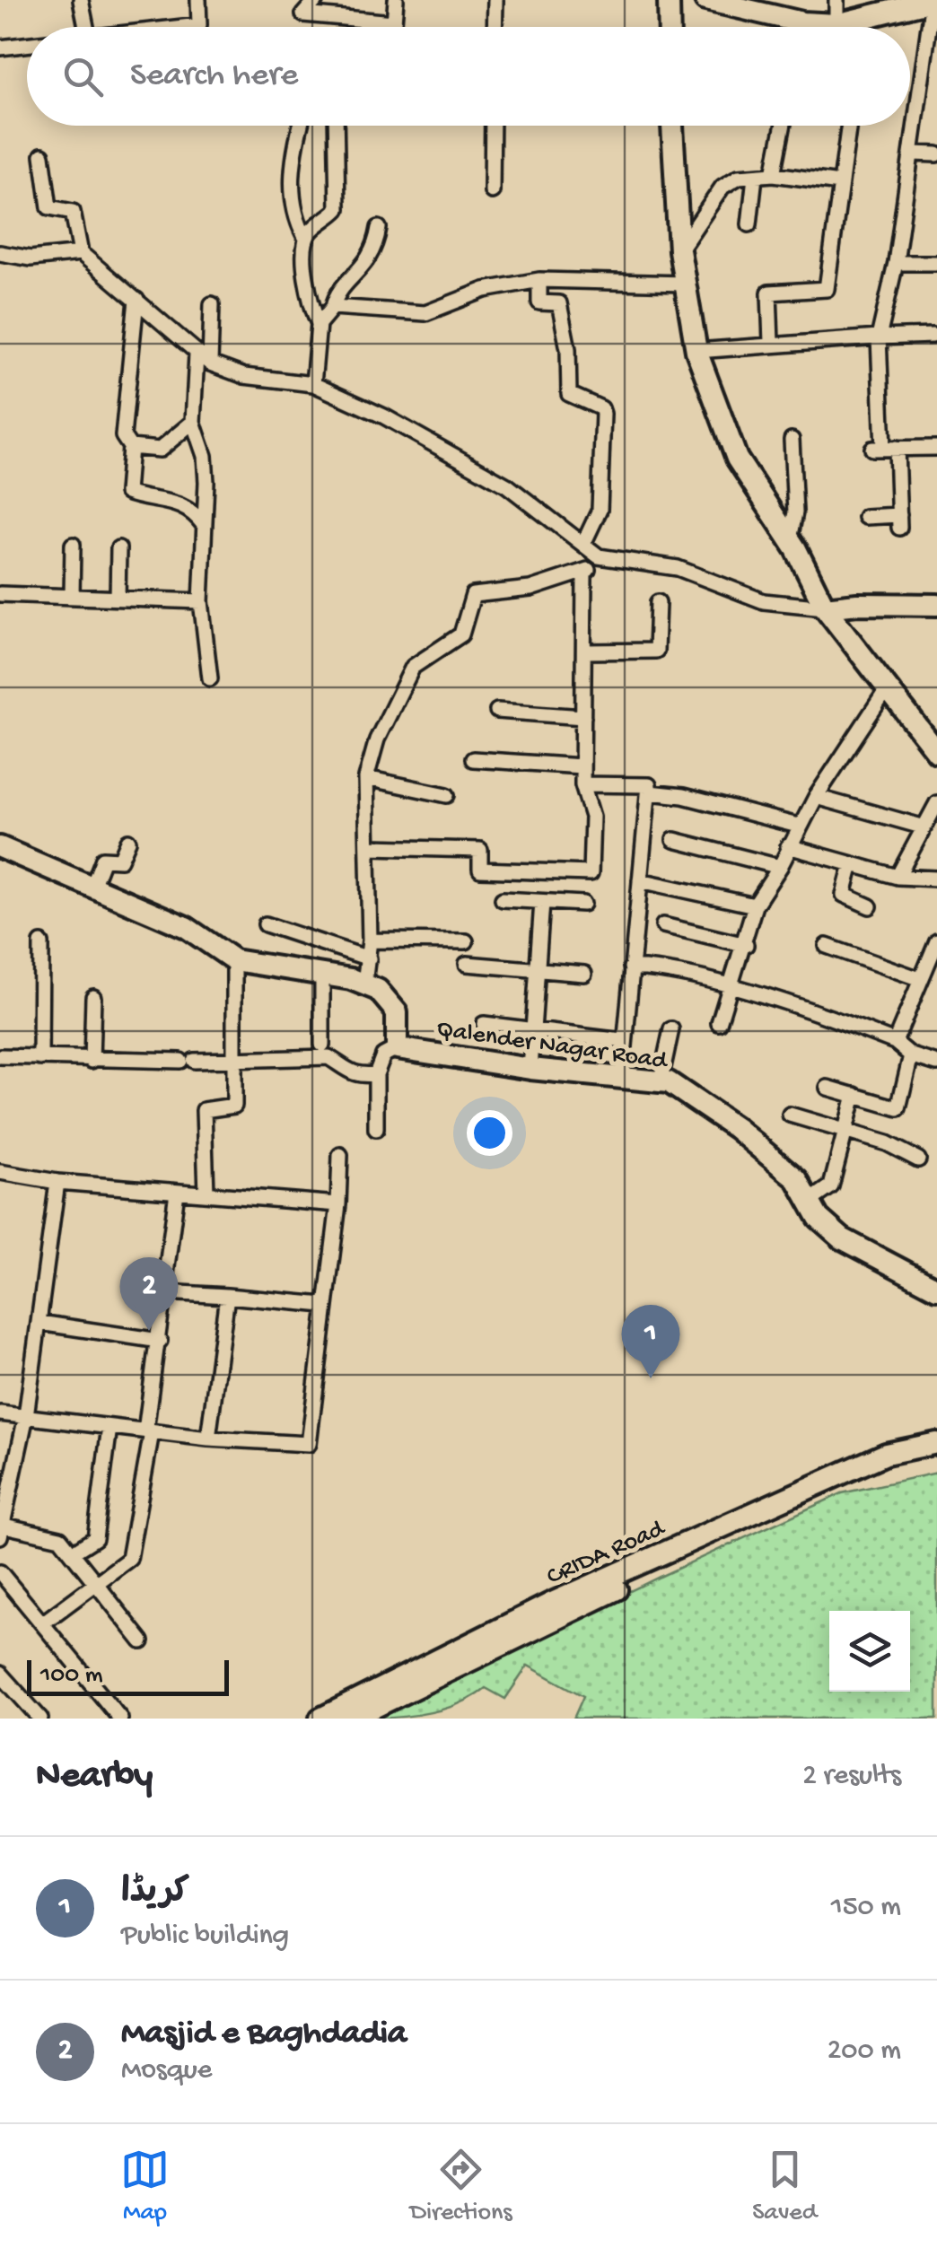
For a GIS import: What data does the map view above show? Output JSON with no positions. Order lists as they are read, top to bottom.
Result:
{
  "streets": {
    "street": ["Qalender Nagar Road", "CRIDA Road"]
  },
  "scale_bar": "100 m",
  "page": {
    "search": "Search here",
    "pins": ["2", "1"],
    "scale": "100 m",
    "heading": ["Nearby", "2 results"],
    "list": [
      {
        "mark": "1",
        "name": "کریڈا",
        "note": "Public building",
        "value": "150 m"
      },
      {
        "mark": "2",
        "name": "Masjid e Baghdadia",
        "note": "Mosque",
        "value": "200 m"
      }
    ],
    "nav": ["Map", "Directions", "Saved"]
  }
}
